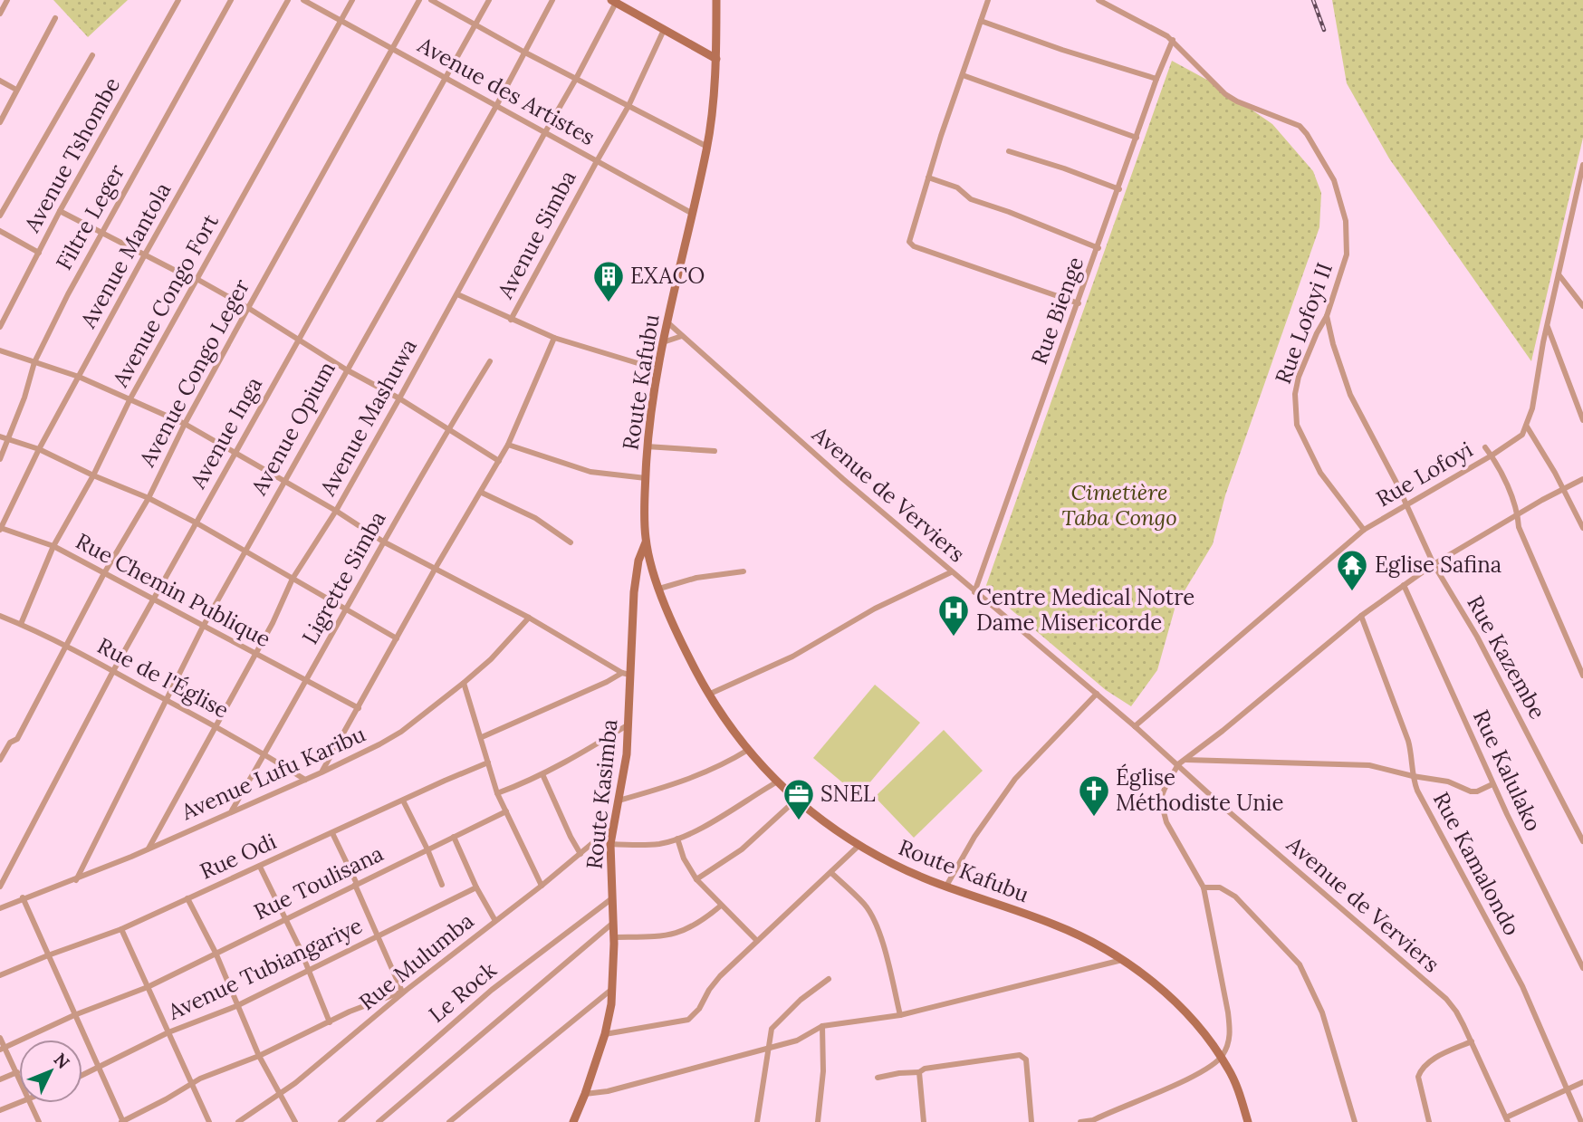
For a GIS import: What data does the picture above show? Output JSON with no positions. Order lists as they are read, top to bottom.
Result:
{
  "streets": {
    "main road": ["Route Kafubu", "Route Kasimba"],
    "street": [
      "Avenue des Artistes",
      "Avenue Tshombe",
      "Filtre Leger",
      "Avenue Simba",
      "Avenue Mantola",
      "Avenue Congo Fort",
      "Rue Bienge",
      "Rue Lofoyi II",
      "Avenue Congo Leger",
      "Avenue Mashuwa",
      "Avenue Opium",
      "Avenue Inga",
      "Rue Lofoyi",
      "Avenue de Verviers",
      "Ligrette Simba",
      "Rue Chemin Publique",
      "Rue Kazembe",
      "Rue de l'Église",
      "Rue Kalulako",
      "Avenue Lufu Karibu",
      "Rue Odi",
      "Rue Kamalondo",
      "Rue Toulisana",
      "Rue Mulumba",
      "Avenue Tubiangariye",
      "Le Rock"
    ]
  },
  "crossings": [
    ["Avenue des Artistes", "Avenue Simba"],
    ["Avenue des Artistes", "Avenue Congo Fort"],
    ["Avenue des Artistes", "Avenue Congo Leger"],
    ["Avenue des Artistes", "Route Kafubu"],
    ["Avenue des Artistes", "Avenue Mashuwa"],
    ["Avenue des Artistes", "Avenue Opium"],
    ["Avenue des Artistes", "Avenue Inga"],
    ["Avenue Mantola", "Rue Chemin Publique"],
    ["Avenue Congo Fort", "Rue Chemin Publique"],
    ["Avenue Congo Fort", "Rue de l'Église"],
    ["Rue Bienge", "Rue Lofoyi II"],
    ["Rue Bienge", "Avenue de Verviers"],
    ["Rue Lofoyi II", "Rue Lofoyi"],
    ["Rue Lofoyi II", "Rue Kazembe"],
    ["Avenue Congo Leger", "Rue Chemin Publique"],
    ["Avenue Congo Leger", "Rue de l'Église"],
    ["Route Kafubu", "Avenue de Verviers"],
    ["Route Kafubu", "Route Kasimba"],
    ["Avenue Mashuwa", "Rue Chemin Publique"],
    ["Avenue Mashuwa", "Rue de l'Église"],
    ["Avenue Mashuwa", "Avenue Lufu Karibu"],
    ["Avenue Opium", "Rue Chemin Publique"],
    ["Avenue Opium", "Rue de l'Église"],
    ["Avenue Opium", "Avenue Lufu Karibu"],
    ["Avenue Inga", "Rue Chemin Publique"],
    ["Avenue Inga", "Rue de l'Église"],
    ["Rue Lofoyi", "Avenue de Verviers"],
    ["Rue Lofoyi", "Rue Kazembe"],
    ["Ligrette Simba", "Rue Chemin Publique"],
    ["Ligrette Simba", "Rue de l'Église"],
    ["Ligrette Simba", "Avenue Lufu Karibu"],
    ["Rue de l'Église", "Avenue Lufu Karibu"],
    ["Route Kasimba", "Rue Mulumba"],
    ["Route Kasimba", "Le Rock"]
  ],
  "parks": ["Cimetière Taba Congo"],
  "places": {
    "building": ["EXACO"],
    "temple": ["Eglise Safina"],
    "hospital": ["Centre Medical Notre Dame Misericorde"],
    "church": ["Église Méthodiste Unie"],
    "office": ["SNEL"]
  },
  "north": "top right"
}
